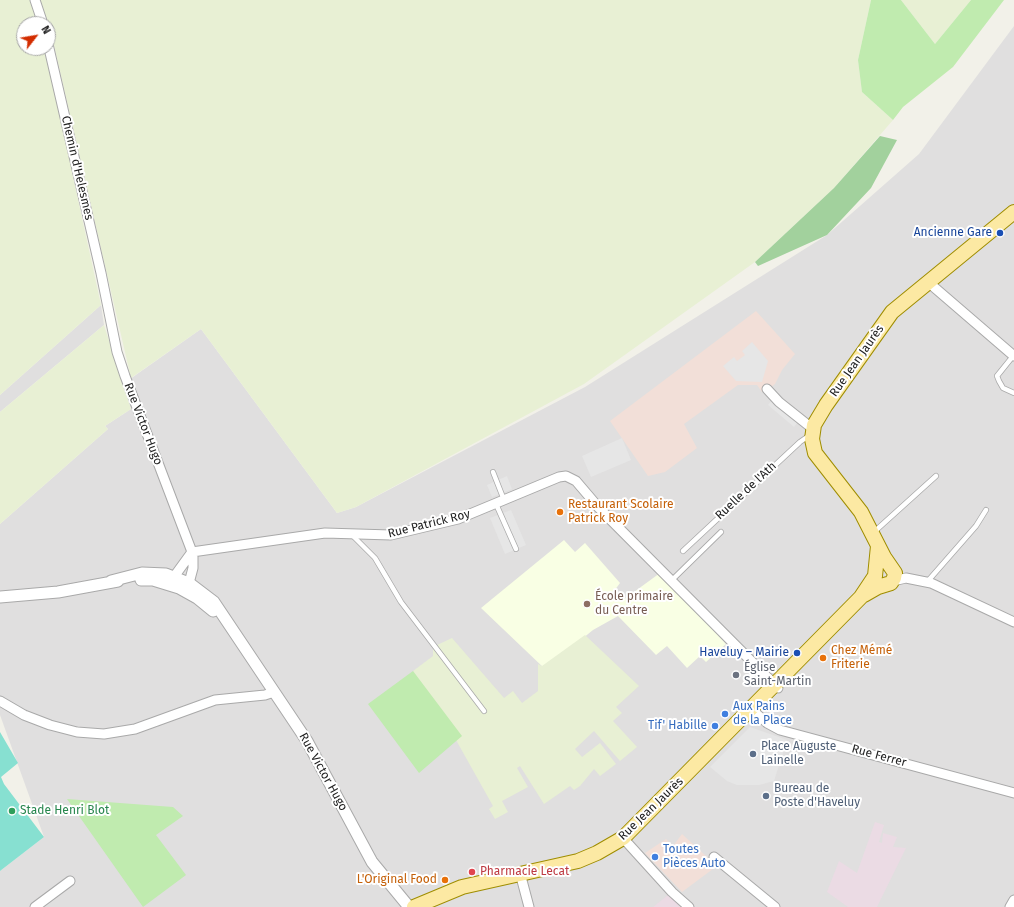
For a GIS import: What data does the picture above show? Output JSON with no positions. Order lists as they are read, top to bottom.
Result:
{
  "streets": {
    "main road": ["Rue Jean Jaurès"],
    "street": [
      "Chemin d'Helesmes",
      "Rue Victor Hugo",
      "Rue Patrick Roy",
      "Rue Ferrer"
    ],
    "lane": ["Ruelle de l'Ath"]
  },
  "crossings": [
    ["Chemin d'Helesmes", "Rue Victor Hugo"],
    ["Rue Jean Jaurès", "Ruelle de l'Ath"],
    ["Rue Jean Jaurès", "Rue Patrick Roy"],
    ["Rue Jean Jaurès", "Rue Ferrer"],
    ["Rue Victor Hugo", "Rue Patrick Roy"]
  ],
  "places": [
    "Ancienne Gare",
    "Restaurant Scolaire Patrick Roy",
    "École primaire du Centre",
    "Haveluy – Mairie",
    "Chez Mémé Friterie",
    "Église Saint-Martin",
    "Aux Pains de la Place",
    "Tif' Habille",
    "Place Auguste Lainelle",
    "Bureau de Poste d'Haveluy",
    "Stade Henri Blot",
    "Toutes Pièces Auto",
    "Pharmacie Lecat",
    "L'Original Food"
  ],
  "north": "top right"
}
